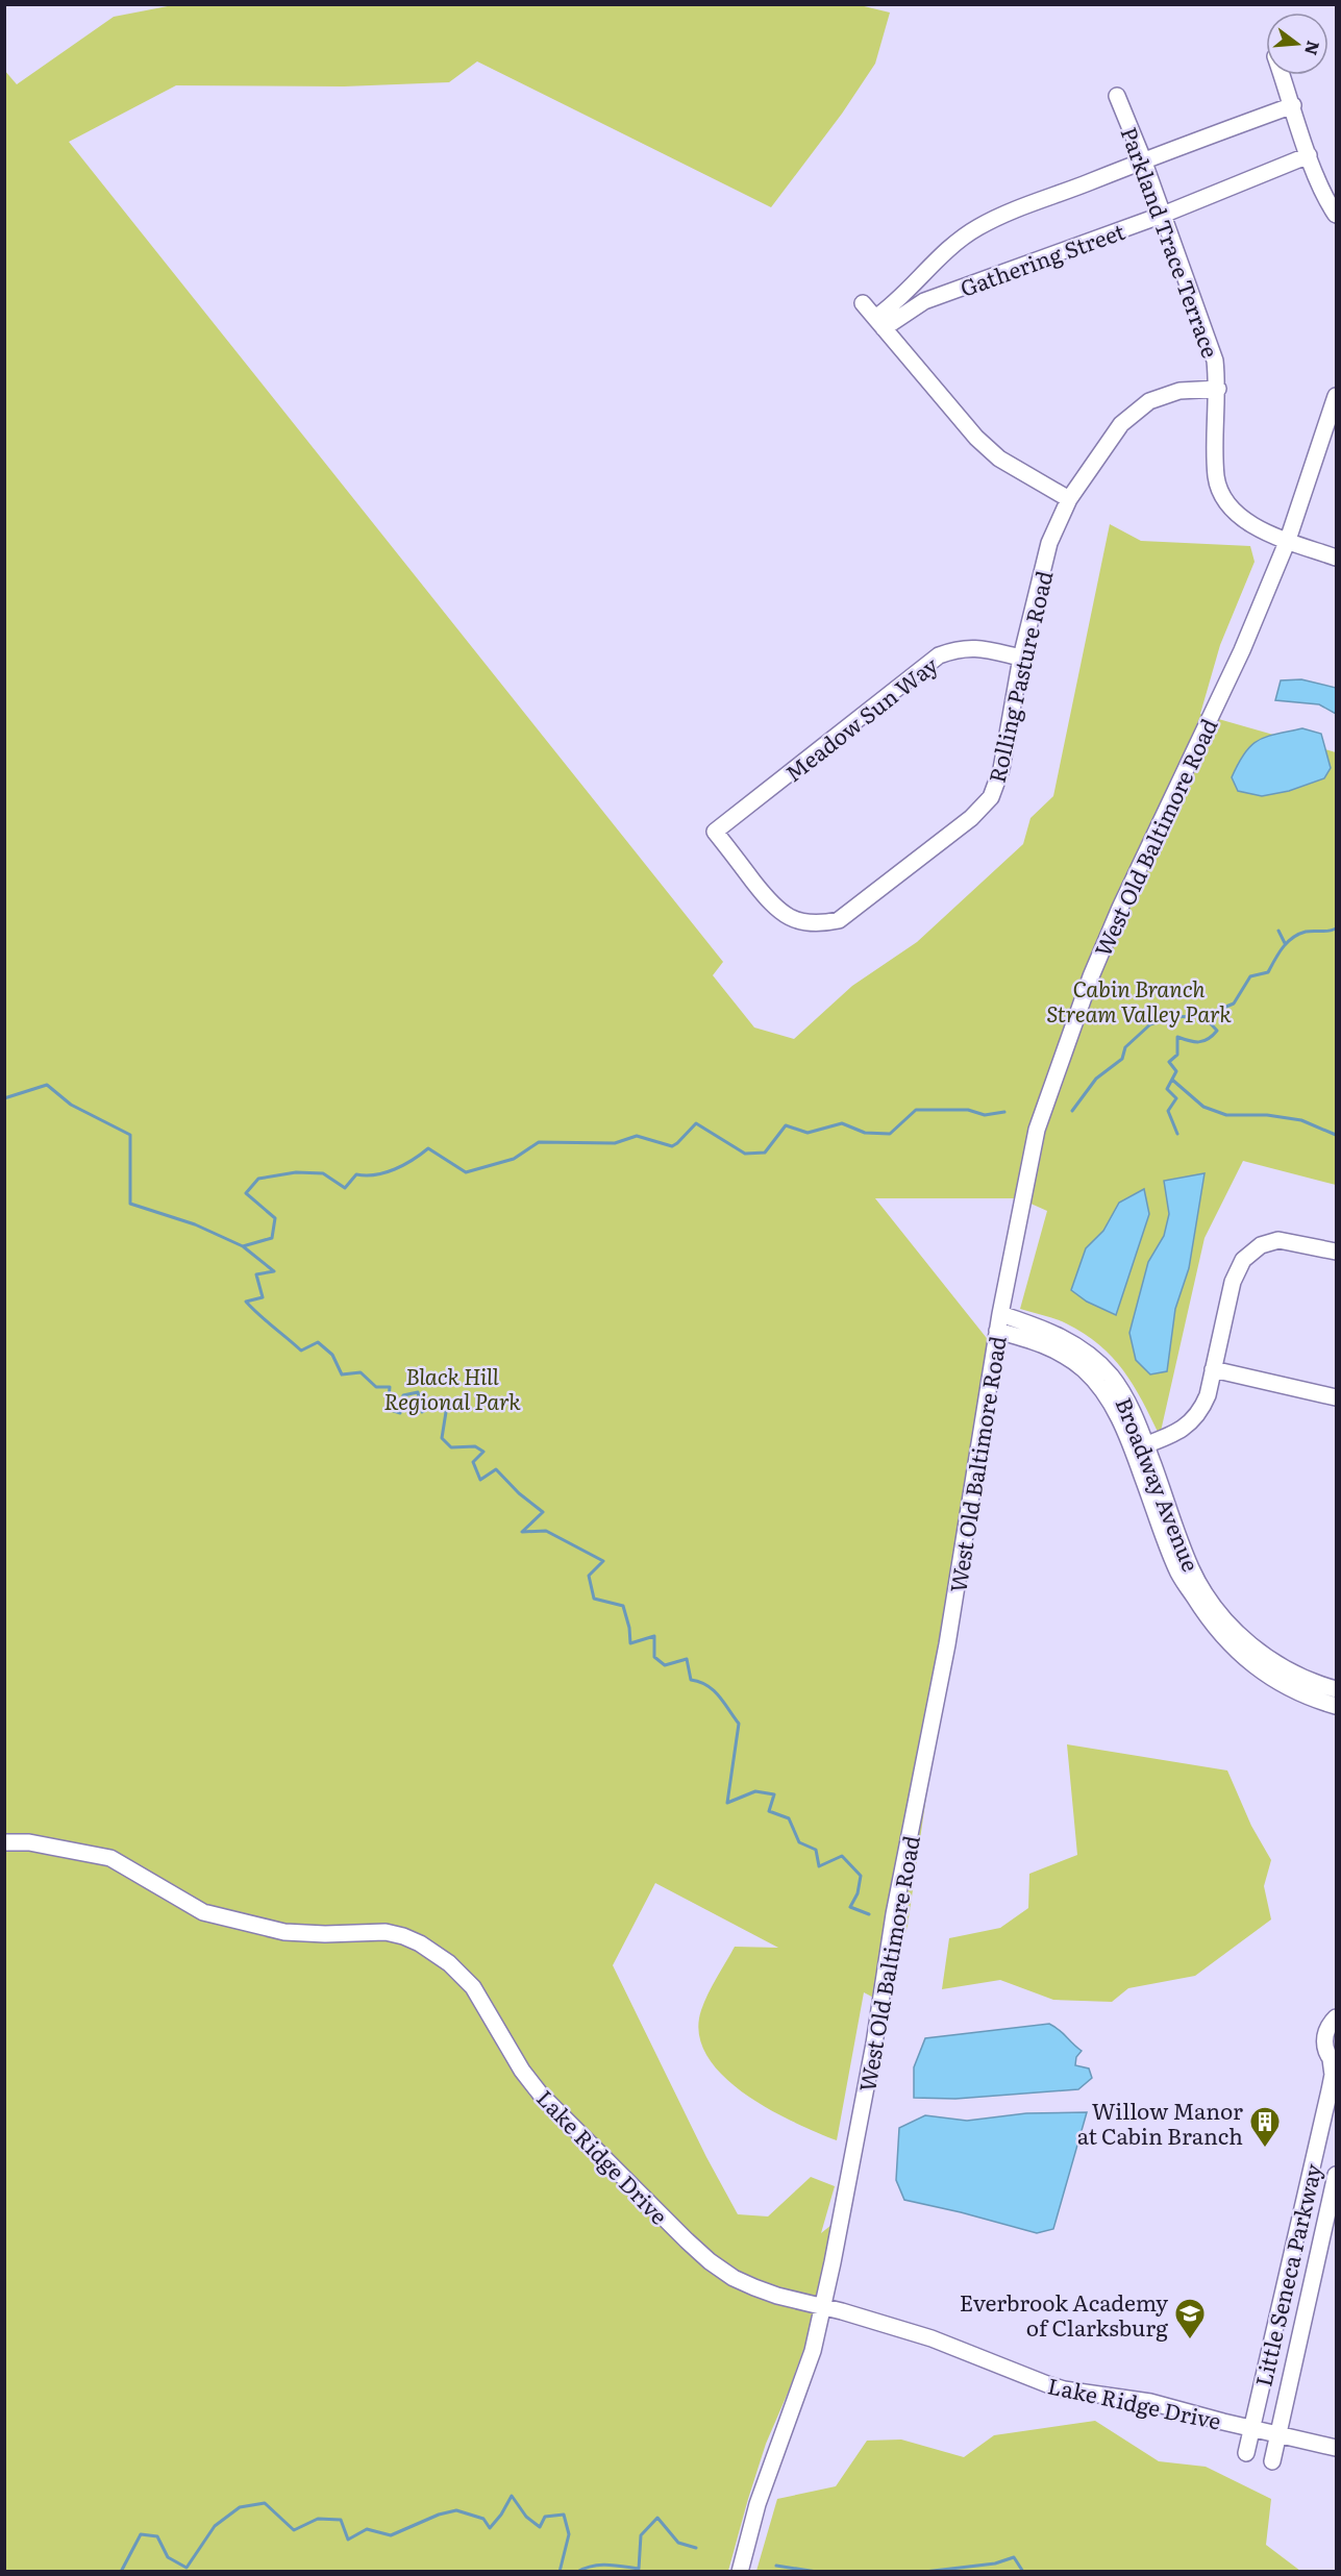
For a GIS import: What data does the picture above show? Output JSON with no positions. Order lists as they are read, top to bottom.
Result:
{
  "streets": {
    "street": [
      "Parkland Trace Terrace",
      "Gathering Street",
      "Rolling Pasture Road",
      "Meadow Sun Way",
      "West Old Baltimore Road",
      "Broadway Avenue",
      "Lake Ridge Drive",
      "Little Seneca Parkway"
    ]
  },
  "crossings": [
    ["Parkland Trace Terrace", "Gathering Street"],
    ["Parkland Trace Terrace", "Rolling Pasture Road"],
    ["Parkland Trace Terrace", "West Old Baltimore Road"],
    ["Rolling Pasture Road", "Meadow Sun Way"],
    ["West Old Baltimore Road", "Broadway Avenue"],
    ["West Old Baltimore Road", "Lake Ridge Drive"],
    ["Lake Ridge Drive", "Little Seneca Parkway"]
  ],
  "parks": ["Cabin Branch Stream Valley Park", "Black Hill Regional Park"],
  "places": {
    "building": ["Willow Manor at Cabin Branch"],
    "school or university": ["Everbrook Academy of Clarksburg"]
  },
  "north": "right"
}
